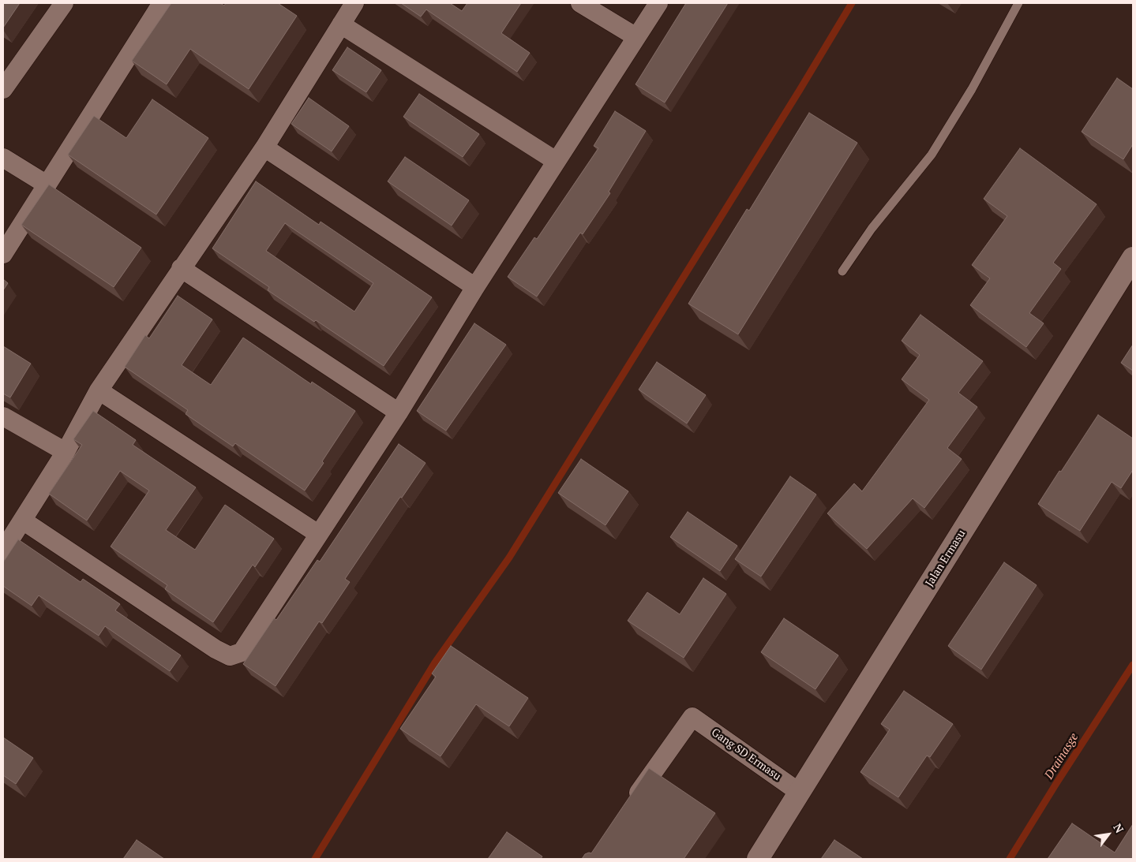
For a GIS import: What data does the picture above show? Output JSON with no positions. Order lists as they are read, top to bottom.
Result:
{
  "streets": {
    "street": ["Jalan Ermasu", "Gang SD Ermasu"]
  },
  "crossings": [
    ["Jalan Ermasu", "Gang SD Ermasu"]
  ],
  "water": ["Drainasge"],
  "north": "top right"
}
